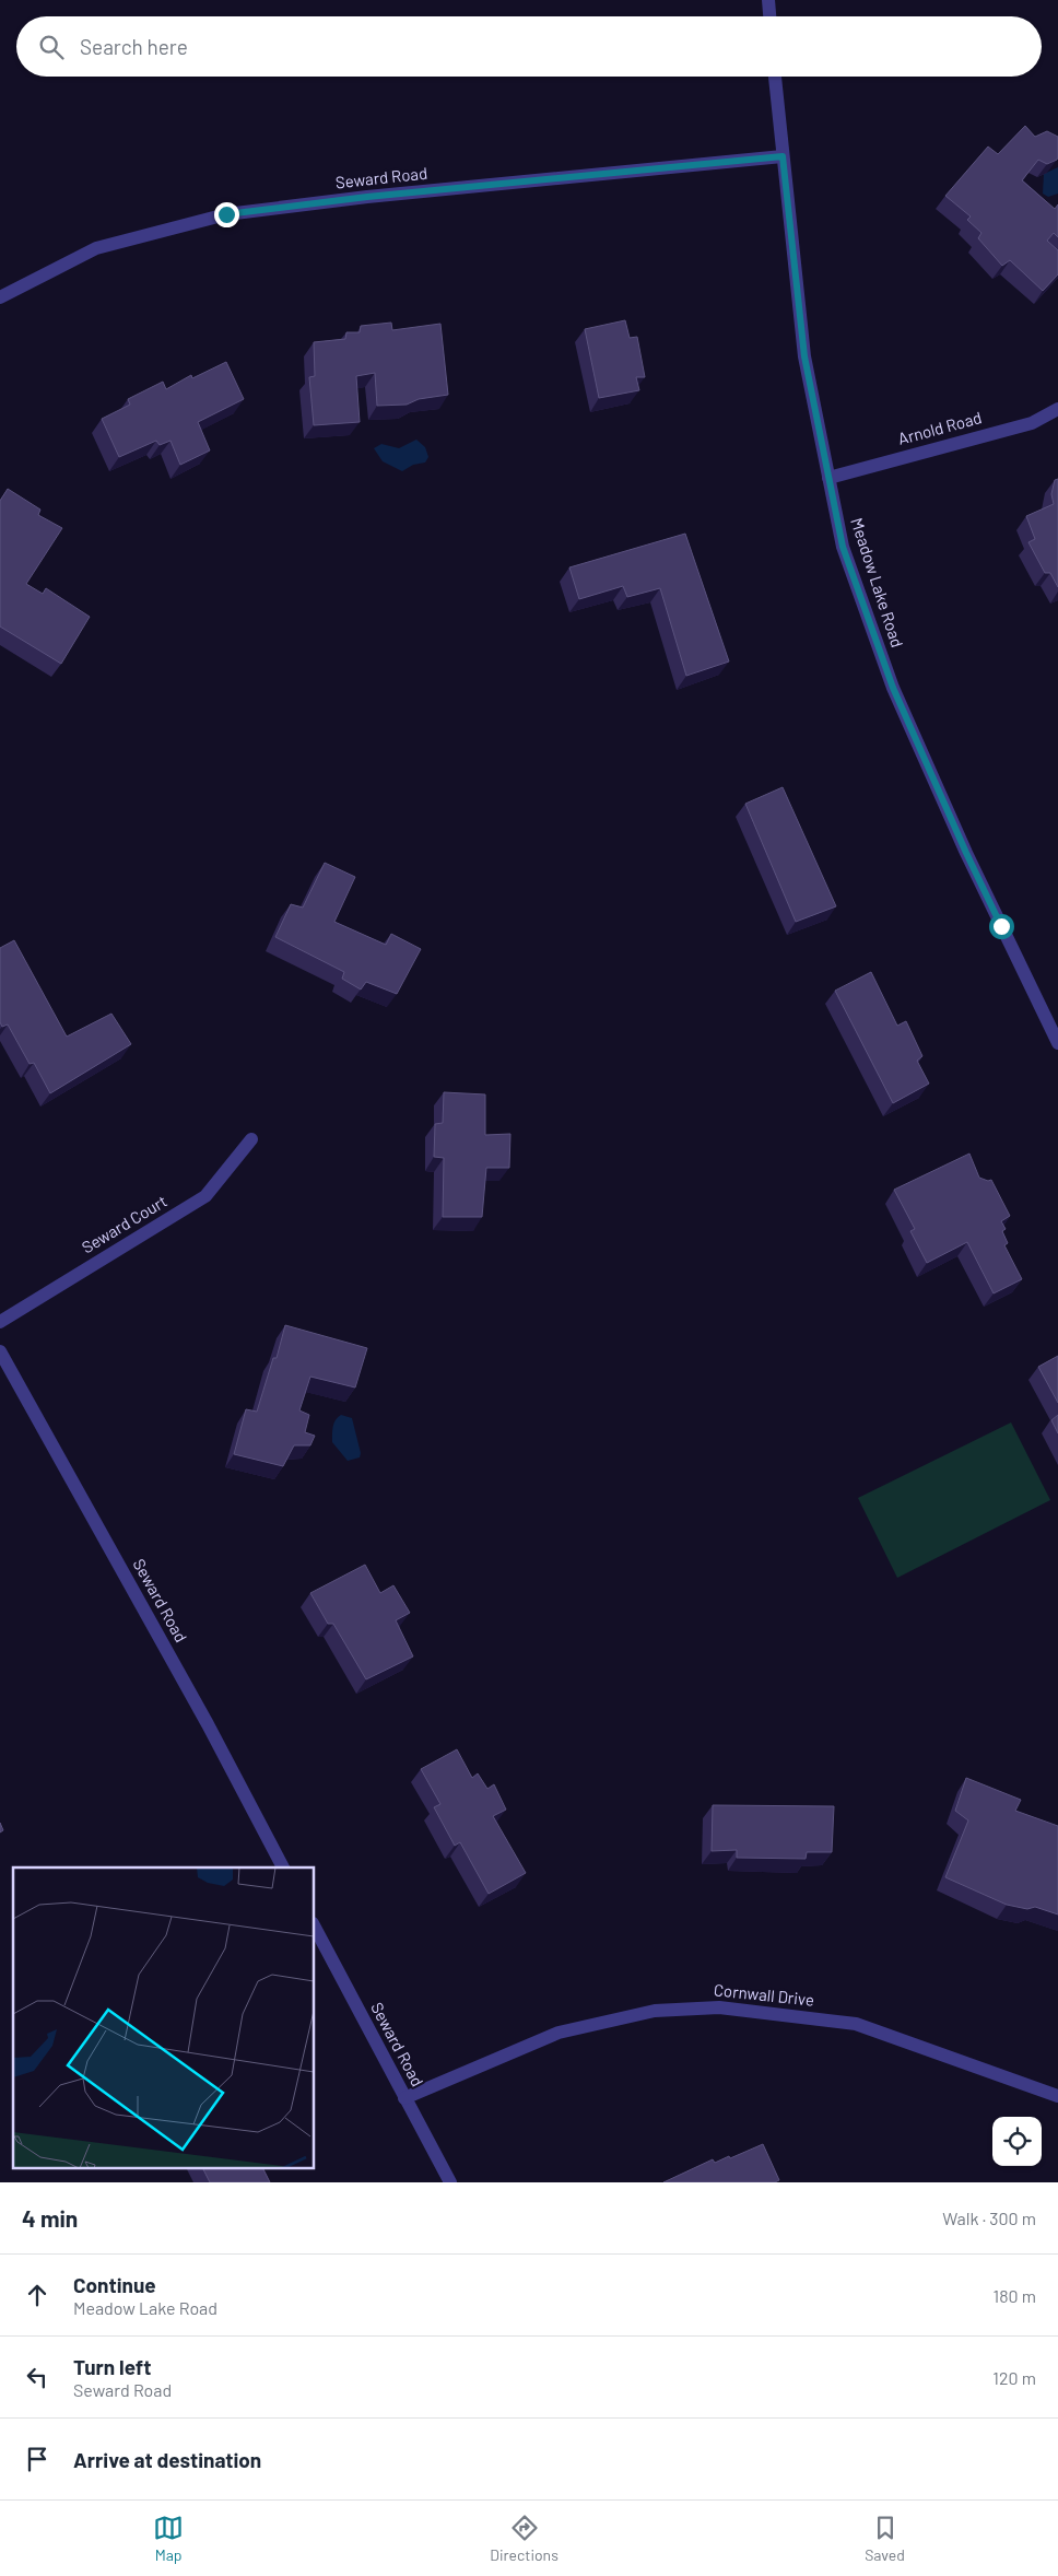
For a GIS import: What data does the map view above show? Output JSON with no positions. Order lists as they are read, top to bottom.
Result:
{
  "streets": {
    "street": [
      "Seward Road",
      "Arnold Road",
      "Meadow Lake Road",
      "Seward Court",
      "Cornwall Drive"
    ]
  },
  "crossings": [
    ["Seward Road", "Meadow Lake Road"],
    ["Seward Road", "Cornwall Drive"],
    ["Arnold Road", "Meadow Lake Road"]
  ],
  "page": {
    "search": "Search here",
    "heading": ["4 min", "Walk · 300 m"],
    "list": [
      ["Continue", "Meadow Lake Road", "180 m"],
      ["Turn left", "Seward Road", "120 m"],
      "Arrive at destination"
    ],
    "nav": ["Map", "Directions", "Saved"]
  }
}
